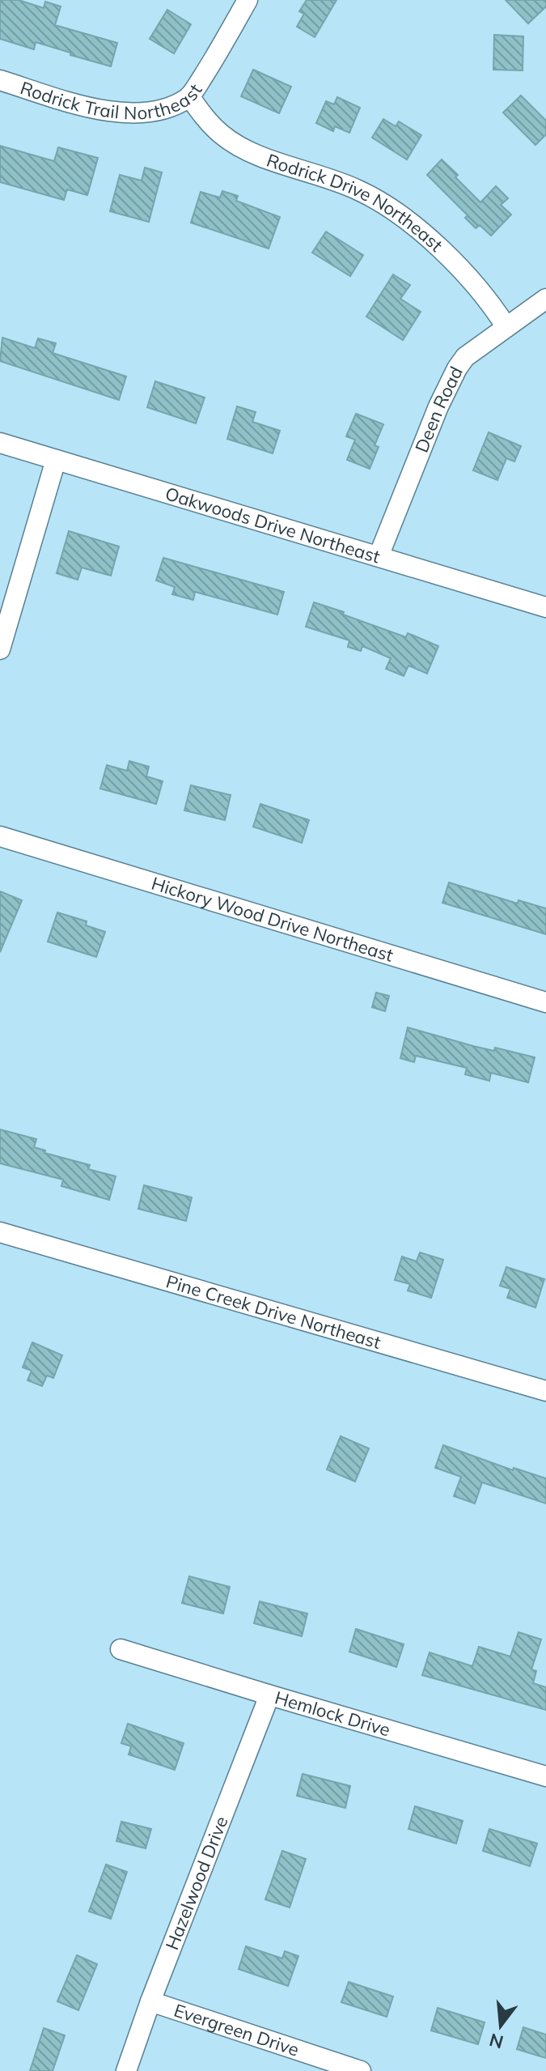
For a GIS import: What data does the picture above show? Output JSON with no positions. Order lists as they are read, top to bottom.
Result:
{
  "streets": {
    "street": [
      "Rodrick Trail Northeast",
      "Rodrick Drive Northeast",
      "Deen Road",
      "Oakwoods Drive Northeast",
      "Hickory Wood Drive Northeast",
      "Pine Creek Drive Northeast",
      "Hemlock Drive",
      "Hazelwood Drive",
      "Evergreen Drive"
    ]
  },
  "crossings": [
    ["Rodrick Trail Northeast", "Rodrick Drive Northeast"],
    ["Rodrick Drive Northeast", "Deen Road"],
    ["Deen Road", "Oakwoods Drive Northeast"],
    ["Hemlock Drive", "Hazelwood Drive"],
    ["Hazelwood Drive", "Evergreen Drive"]
  ],
  "north": "bottom"
}
